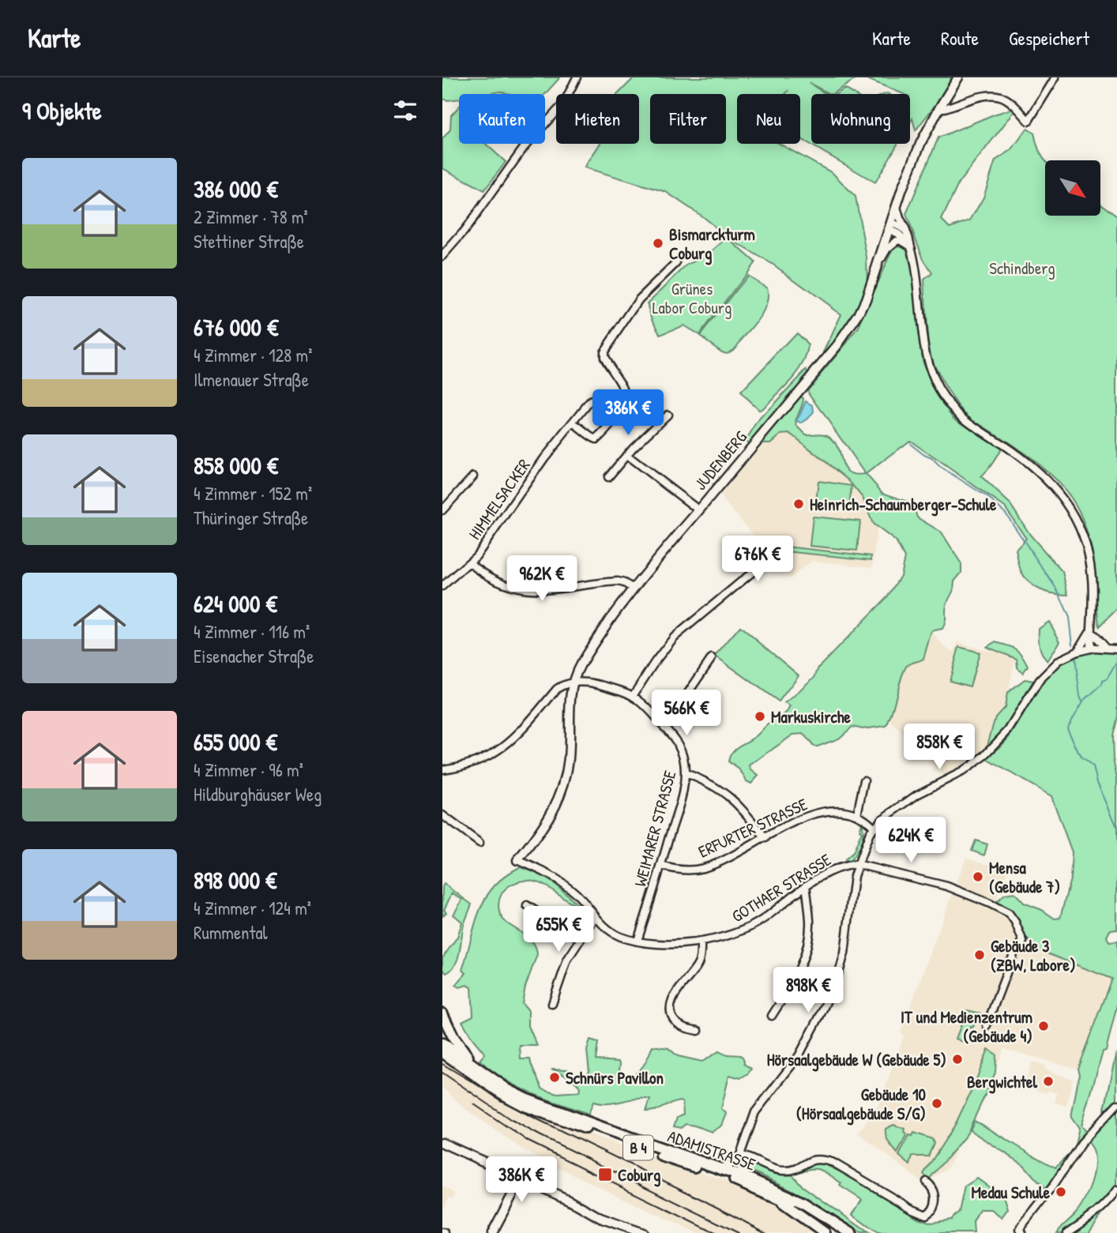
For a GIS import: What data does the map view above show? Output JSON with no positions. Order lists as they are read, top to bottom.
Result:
{
  "streets": {
    "highway": ["B 4", "ADAMISTRASSE"],
    "street": [
      "JUDENBERG",
      "HIMMELSACKER",
      "ERFURTER STRASSE",
      "WEIMARER STRASSE",
      "GOTHAER STRASSE"
    ]
  },
  "crossings": [
    ["JUDENBERG", "WEIMARER STRASSE"],
    ["JUDENBERG", "GOTHAER STRASSE"],
    ["ERFURTER STRASSE", "WEIMARER STRASSE"],
    ["WEIMARER STRASSE", "GOTHAER STRASSE"],
    ["B 4", "ADAMISTRASSE"]
  ],
  "parks": ["Schindberg", "Grünes Labor Coburg"],
  "places": {
    "other": [
      "Bismarckturm Coburg",
      "Heinrich-Schaumberger-Schule",
      "Markuskirche",
      "Mensa (Gebäude 7)",
      "Gebäude 3 (ZBW, Labore)",
      "IT und Medienzentrum (Gebäude 4)",
      "Hörsaalgebäude W (Gebäude 5)",
      "Schnürs Pavillon",
      "Bergwichtel",
      "Gebäude 10 (Hörsaalgebäude S/G)",
      "Medau Schule"
    ],
    "transit": ["Coburg"]
  },
  "north": "bottom right",
  "page": {
    "header": "Karte",
    "nav": ["Karte", "Route", "Gespeichert"],
    "heading": "9 Objekte",
    "chip": [
      "Kaufen",
      "Mieten",
      "Filter",
      "Neu",
      "Wohnung"
    ],
    "list": [
      {
        "name": "386 000 €",
        "note": "2 Zimmer · 78 m² · Stettiner Straße"
      },
      {
        "name": "676 000 €",
        "note": "4 Zimmer · 128 m² · Ilmenauer Straße"
      },
      {
        "name": "858 000 €",
        "note": "4 Zimmer · 152 m² · Thüringer Straße"
      },
      {
        "name": "624 000 €",
        "note": "4 Zimmer · 116 m² · Eisenacher Straße"
      },
      {
        "name": "655 000 €",
        "note": "4 Zimmer · 96 m² · Hildburghäuser Weg"
      },
      {
        "name": "898 000 €",
        "note": "4 Zimmer · 124 m² · Rummental"
      }
    ],
    "price": [
      "386K €",
      "676K €",
      "962K €",
      "566K €",
      "858K €",
      "624K €",
      "655K €",
      "898K €",
      "386K €"
    ]
  }
}
